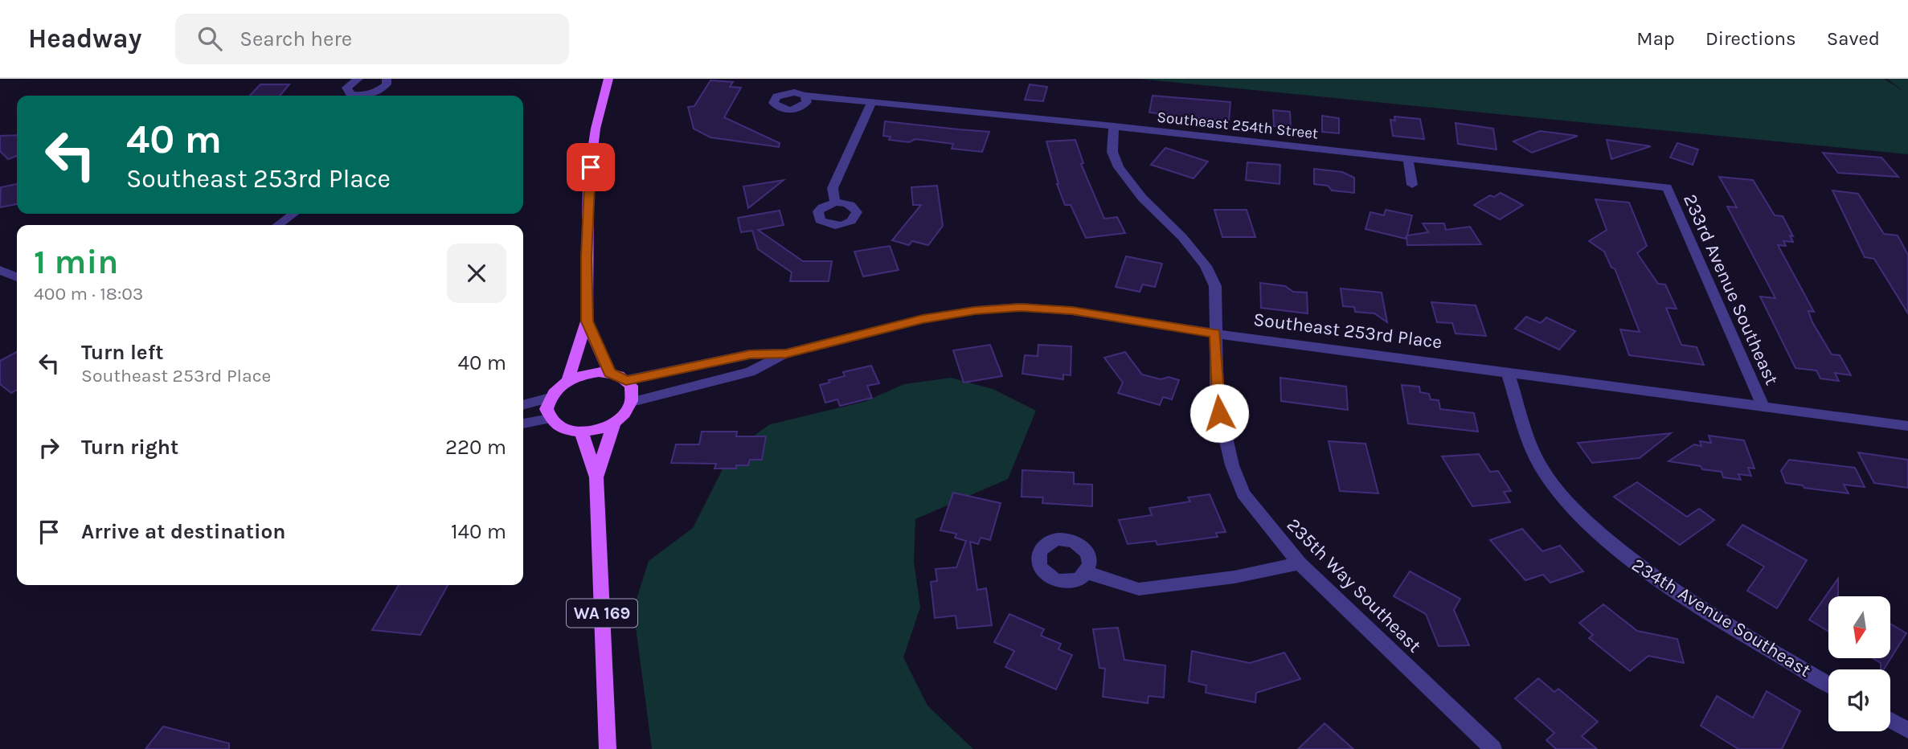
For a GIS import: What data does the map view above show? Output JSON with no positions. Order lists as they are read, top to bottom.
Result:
{
  "streets": {
    "main road": ["WA 169"],
    "street": [
      "Southeast 254th Street",
      "233rd Avenue Southeast",
      "Southeast 253rd Place",
      "235th Way Southeast",
      "234th Avenue Southeast"
    ]
  },
  "crossings": [
    ["Southeast 254th Street", "233rd Avenue Southeast"],
    ["Southeast 254th Street", "235th Way Southeast"],
    ["233rd Avenue Southeast", "Southeast 253rd Place"],
    ["Southeast 253rd Place", "235th Way Southeast"],
    ["Southeast 253rd Place", "WA 169"],
    ["Southeast 253rd Place", "234th Avenue Southeast"]
  ],
  "north": "bottom",
  "page": {
    "header": "Headway",
    "search": "Search here",
    "nav": ["Map", "Directions", "Saved"],
    "turn": ["40 m", "Southeast 253rd Place"],
    "heading": ["1 min", "400 m · 18:03"],
    "list": [
      {
        "name": "Turn left",
        "note": "Southeast 253rd Place",
        "value": "40 m"
      },
      {
        "name": "Turn right",
        "value": "220 m"
      },
      {
        "name": "Arrive at destination",
        "value": "140 m"
      }
    ]
  }
}
